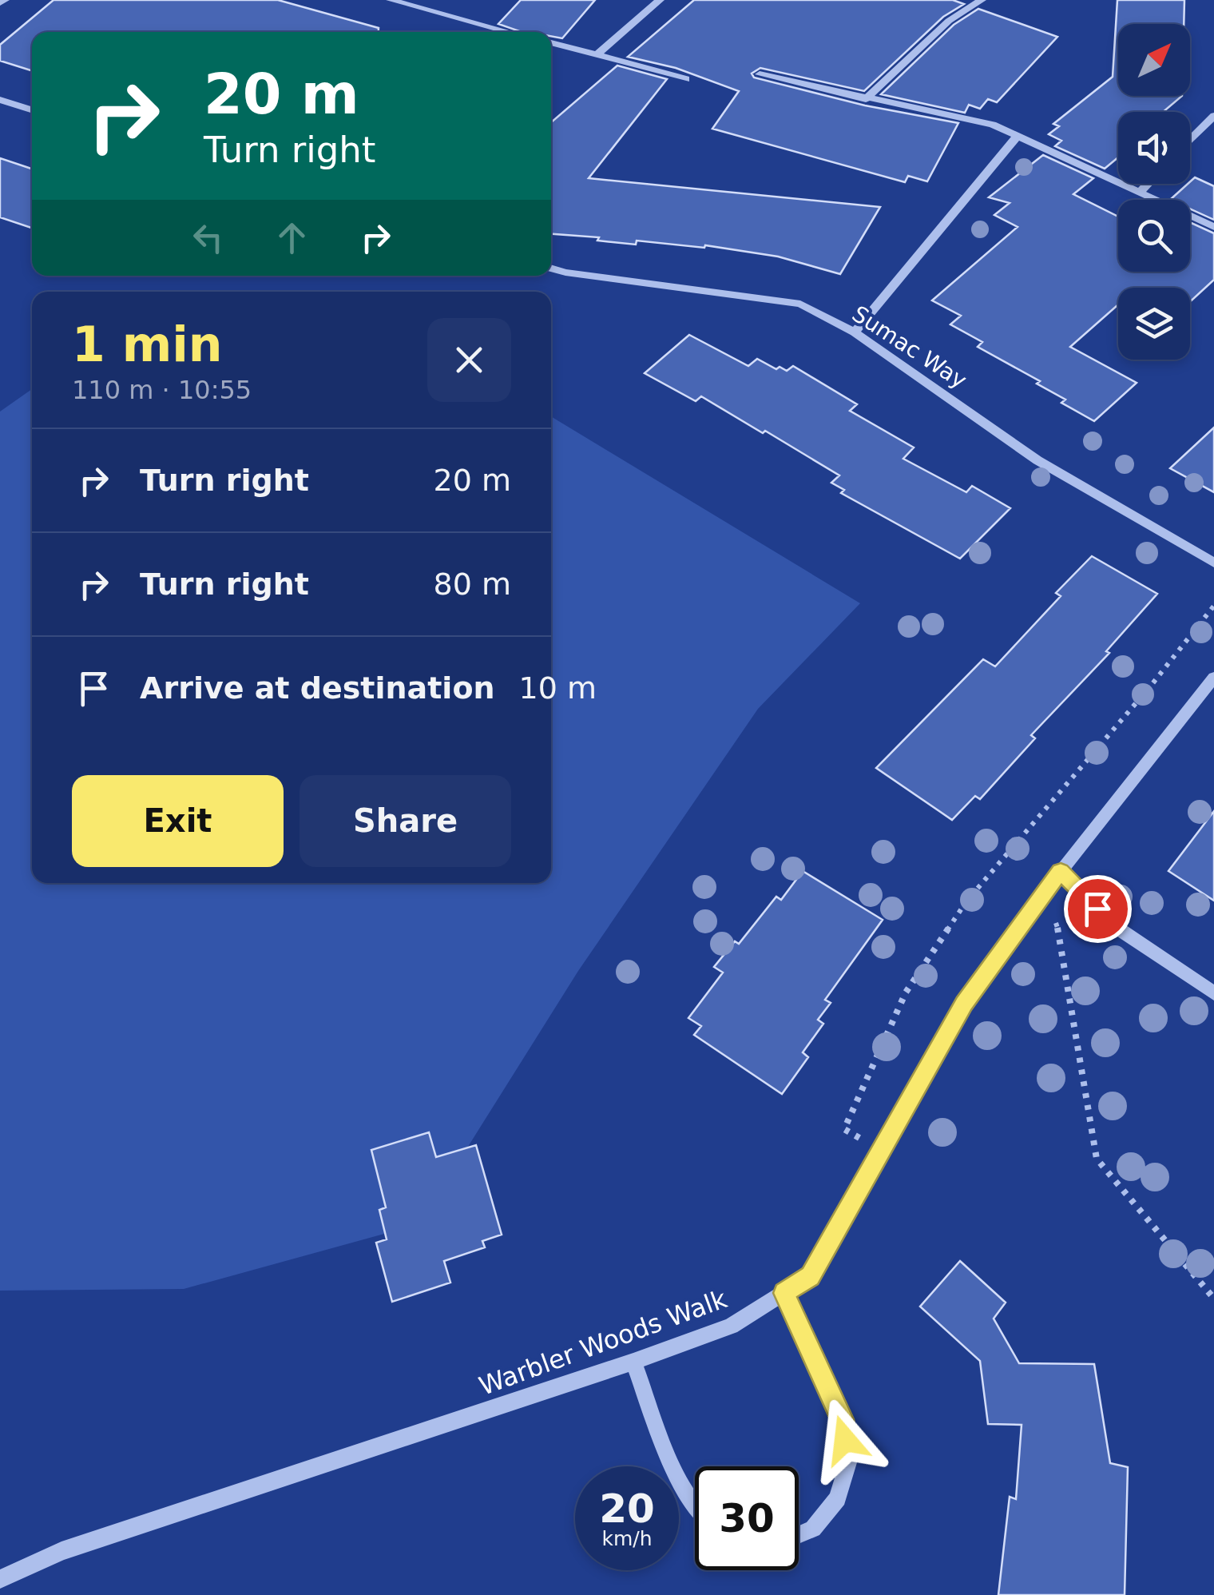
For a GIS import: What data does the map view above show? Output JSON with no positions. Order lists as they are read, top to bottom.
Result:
{
  "streets": {
    "street": ["Sumac Way", "Warbler Woods Walk"]
  },
  "north": "top right",
  "page": {
    "turn": ["20 m", "Turn right"],
    "heading": ["1 min", "110 m · 10:55"],
    "list": [
      {
        "name": "Turn right",
        "value": "20 m"
      },
      {
        "name": "Turn right",
        "value": "80 m"
      },
      {
        "name": "Arrive at destination",
        "value": "10 m"
      }
    ],
    "buttons": ["Exit", "Share"],
    "speed": "20 km/h",
    "limit": "30"
  }
}
